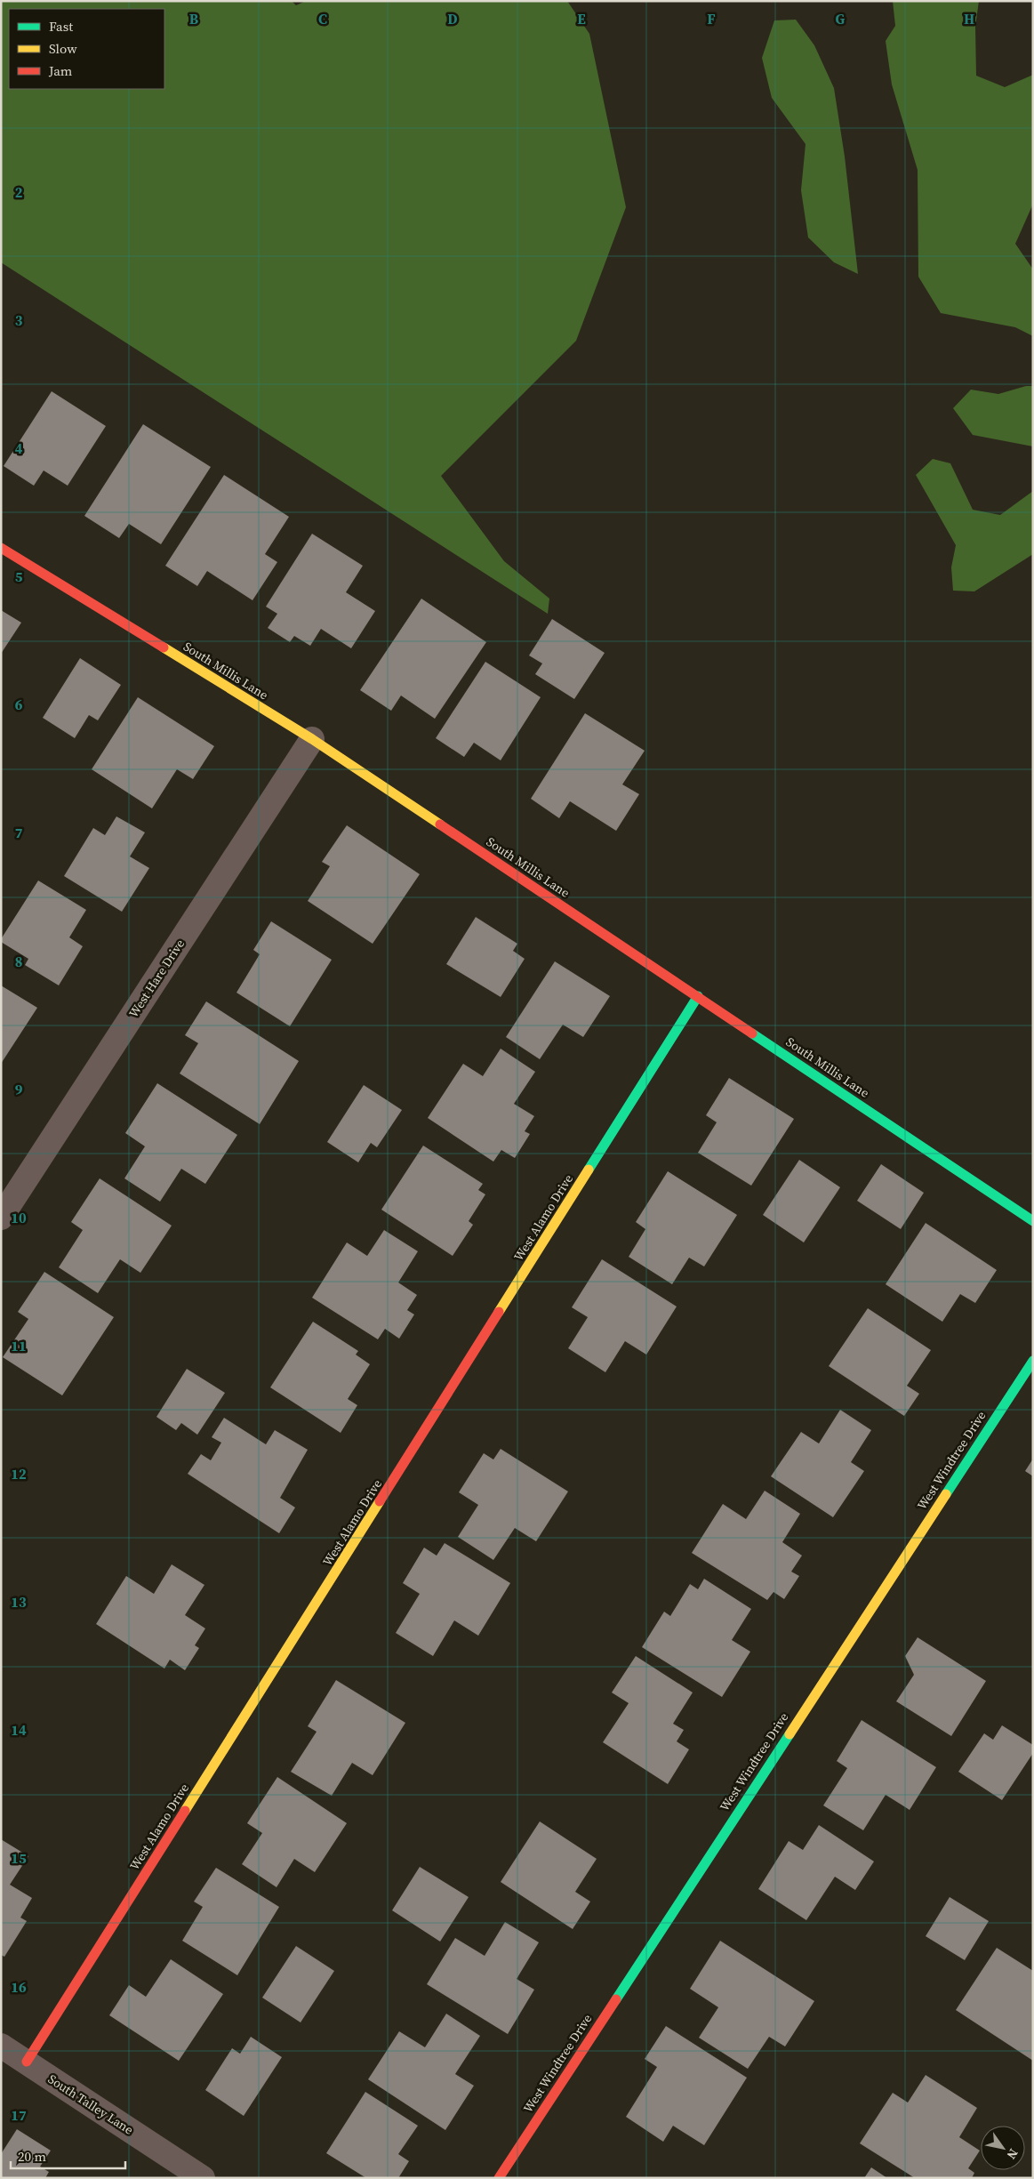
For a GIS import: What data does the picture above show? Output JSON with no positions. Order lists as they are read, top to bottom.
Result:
{
  "streets": {
    "street": [
      "South Millis Lane",
      "West Hare Drive",
      "West Alamo Drive",
      "West Windtree Drive",
      "South Talley Lane"
    ]
  },
  "crossings": [
    ["South Millis Lane", "West Hare Drive"],
    ["South Millis Lane", "West Alamo Drive"],
    ["West Alamo Drive", "South Talley Lane"]
  ],
  "legend": ["Fast", "Slow", "Jam"],
  "scale_bar": "20 m",
  "north": "bottom right",
  "grid": {
    "columns": [
      "B",
      "C",
      "D",
      "E",
      "F",
      "G",
      "H"
    ],
    "rows": [
      "2",
      "3",
      "4",
      "5",
      "6",
      "7",
      "8",
      "9",
      "10",
      "11",
      "12",
      "13",
      "14",
      "15",
      "16",
      "17"
    ]
  }
}
